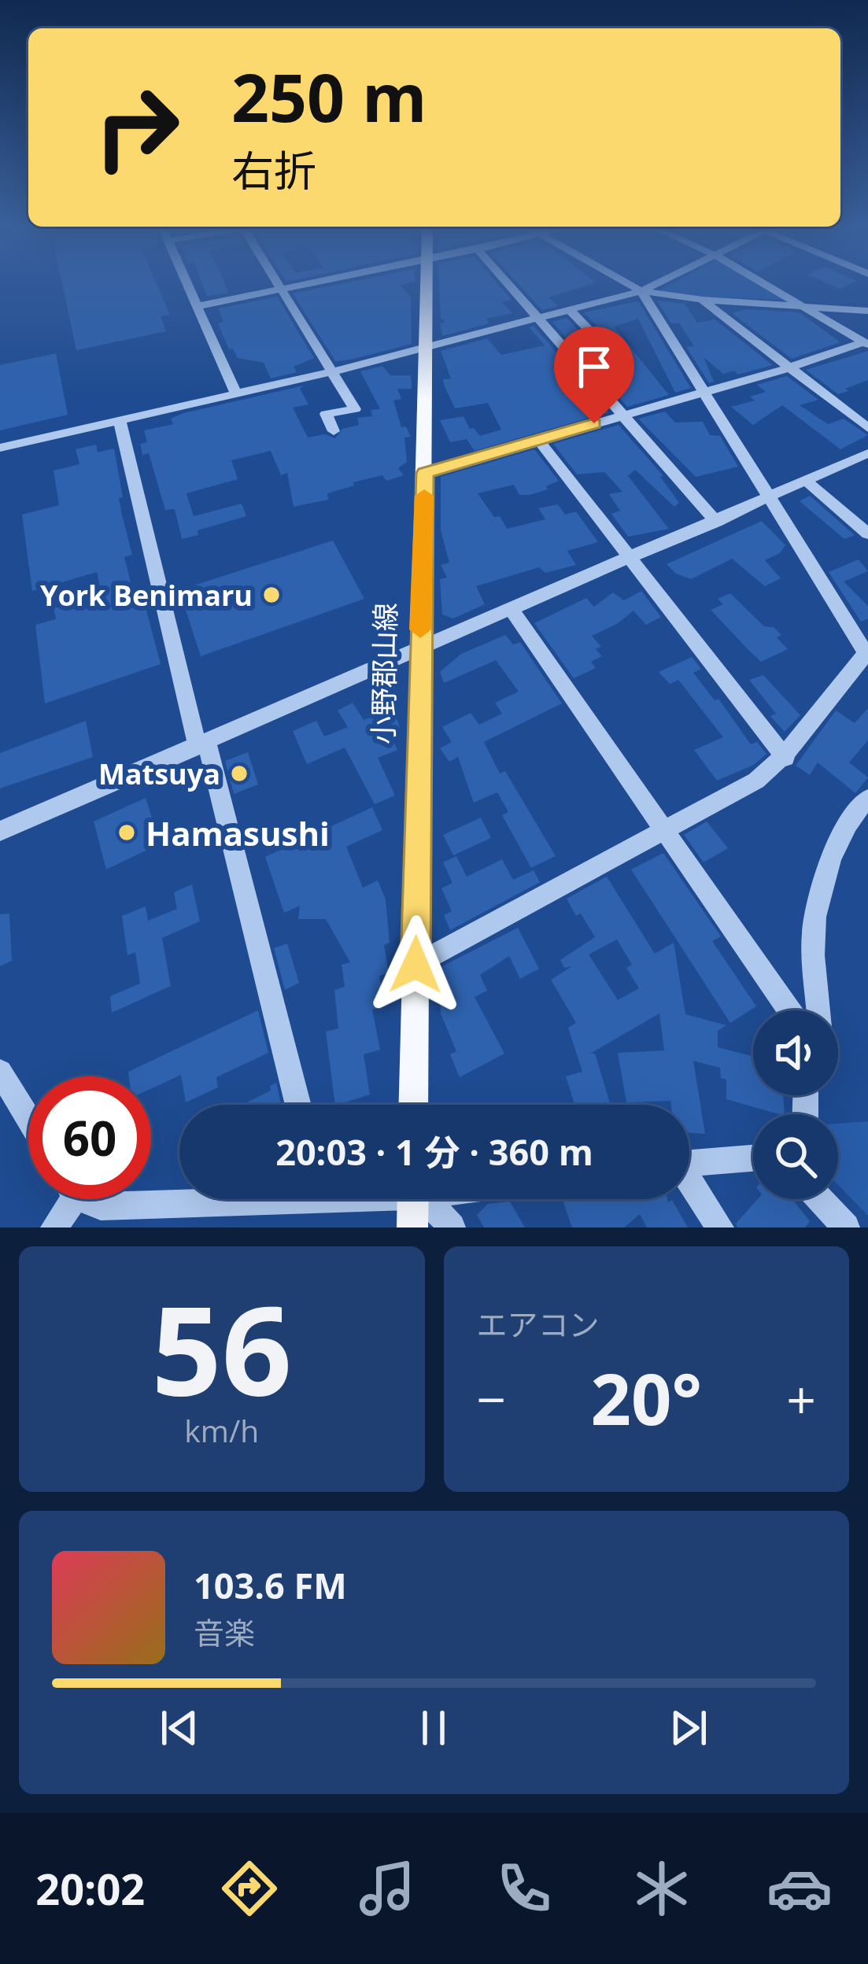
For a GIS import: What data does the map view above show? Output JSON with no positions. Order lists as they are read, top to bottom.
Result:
{
  "streets": {
    "main road": ["小野郡山線"]
  },
  "places": ["York Benimaru", "Matsuya", "Hamasushi"],
  "page": {
    "turn": ["250 m", "右折"],
    "limit": "60",
    "trip": "20:03 · 1 分 · 360 m",
    "tile": [
      ["56", "km/h"],
      "エアコン"
    ],
    "heat": ["−", "20°", "+"],
    "song": ["103.6 FM", "音楽"],
    "tabs": "20:02"
  }
}
